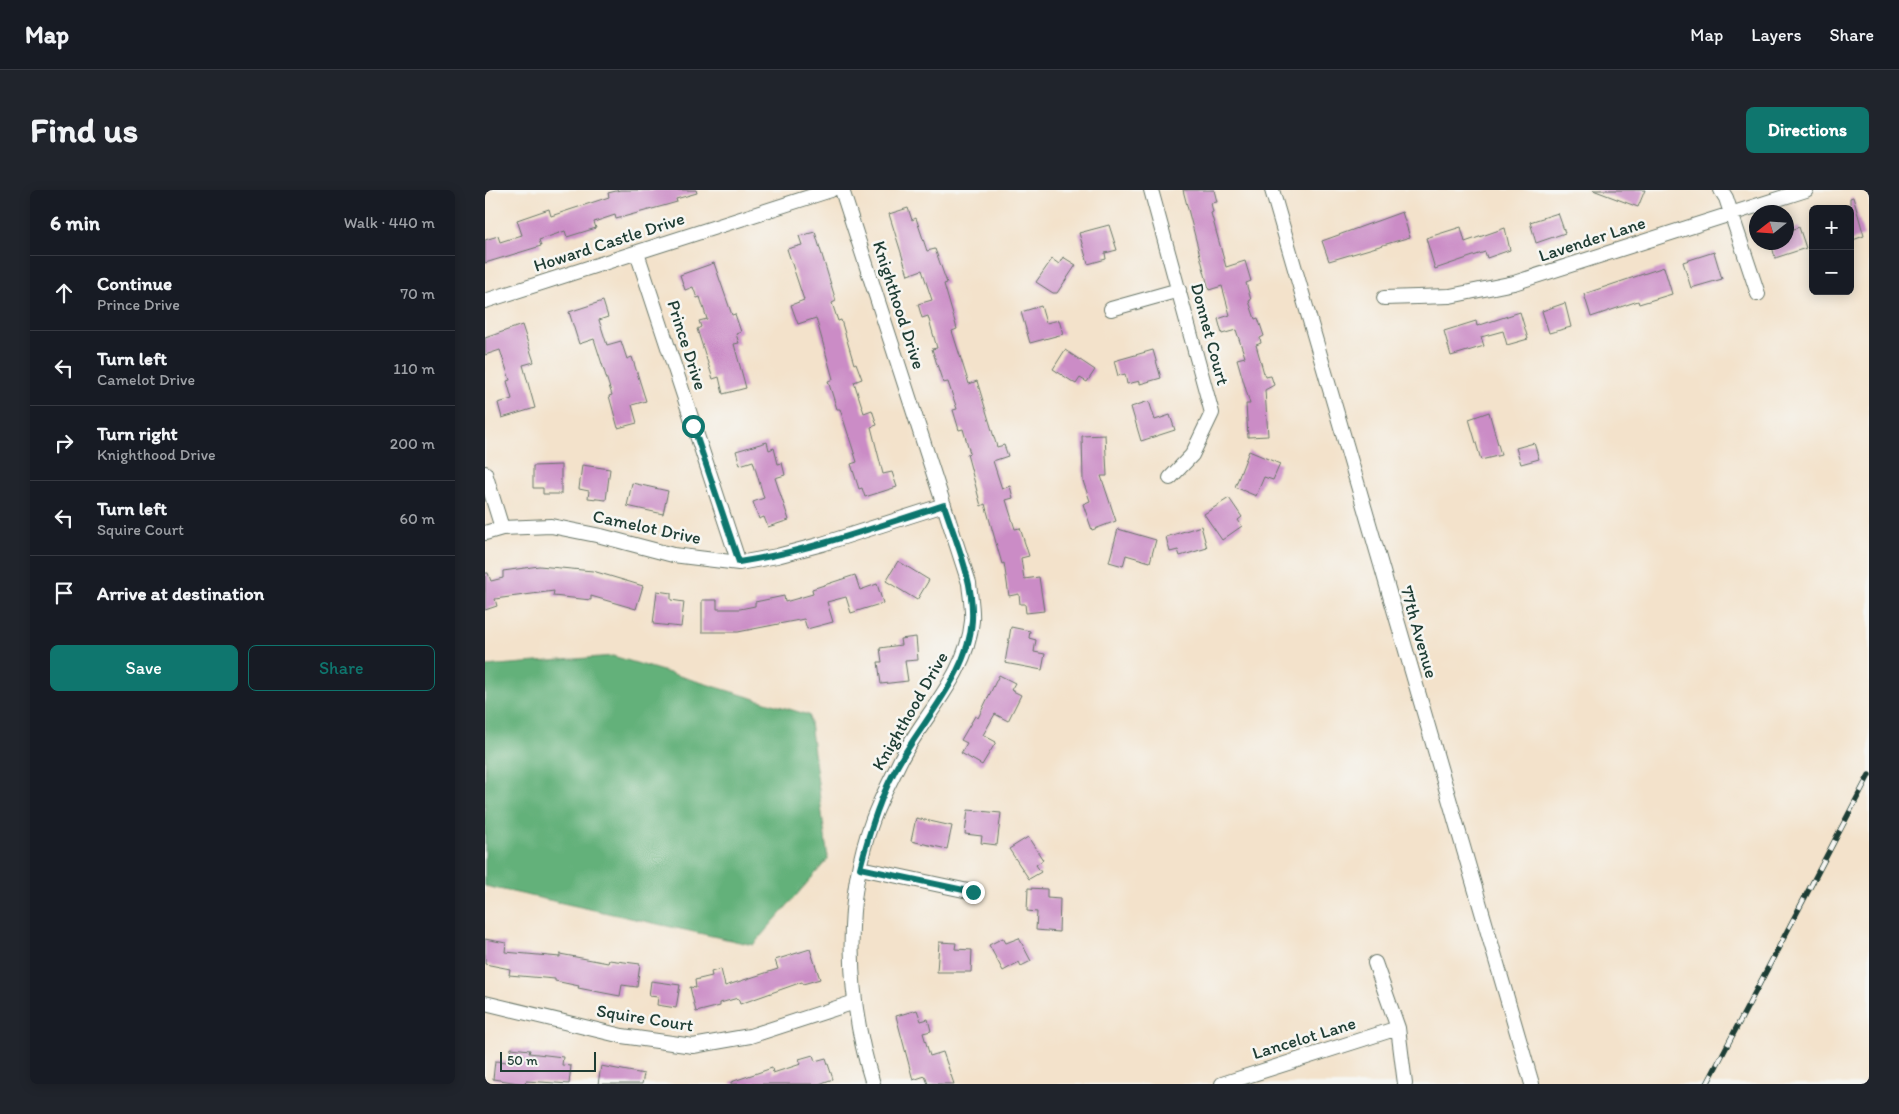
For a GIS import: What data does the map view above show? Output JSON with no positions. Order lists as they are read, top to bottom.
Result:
{
  "streets": {
    "street": [
      "Lavender Lane",
      "Howard Castle Drive",
      "Knighthood Drive",
      "Donnet Court",
      "Prince Drive",
      "Camelot Drive",
      "77th Avenue",
      "Squire Court",
      "Lancelot Lane"
    ]
  },
  "crossings": [
    ["Howard Castle Drive", "Prince Drive"],
    ["Knighthood Drive", "Camelot Drive"],
    ["Knighthood Drive", "Squire Court"],
    ["Prince Drive", "Camelot Drive"]
  ],
  "scale_bar": "50 m",
  "north": "left",
  "page": {
    "header": "Map",
    "nav": ["Map", "Layers", "Share"],
    "buttons": [
      "Directions",
      ["Save", "Share"]
    ],
    "title": "Find us",
    "heading": ["6 min", "Walk · 440 m"],
    "map_buttons": ["+", "−"],
    "list": [
      ["Continue", "Prince Drive", "70 m"],
      ["Turn left", "Camelot Drive", "110 m"],
      ["Turn right", "Knighthood Drive", "200 m"],
      ["Turn left", "Squire Court", "60 m"],
      "Arrive at destination"
    ],
    "scale": "50 m"
  }
}
